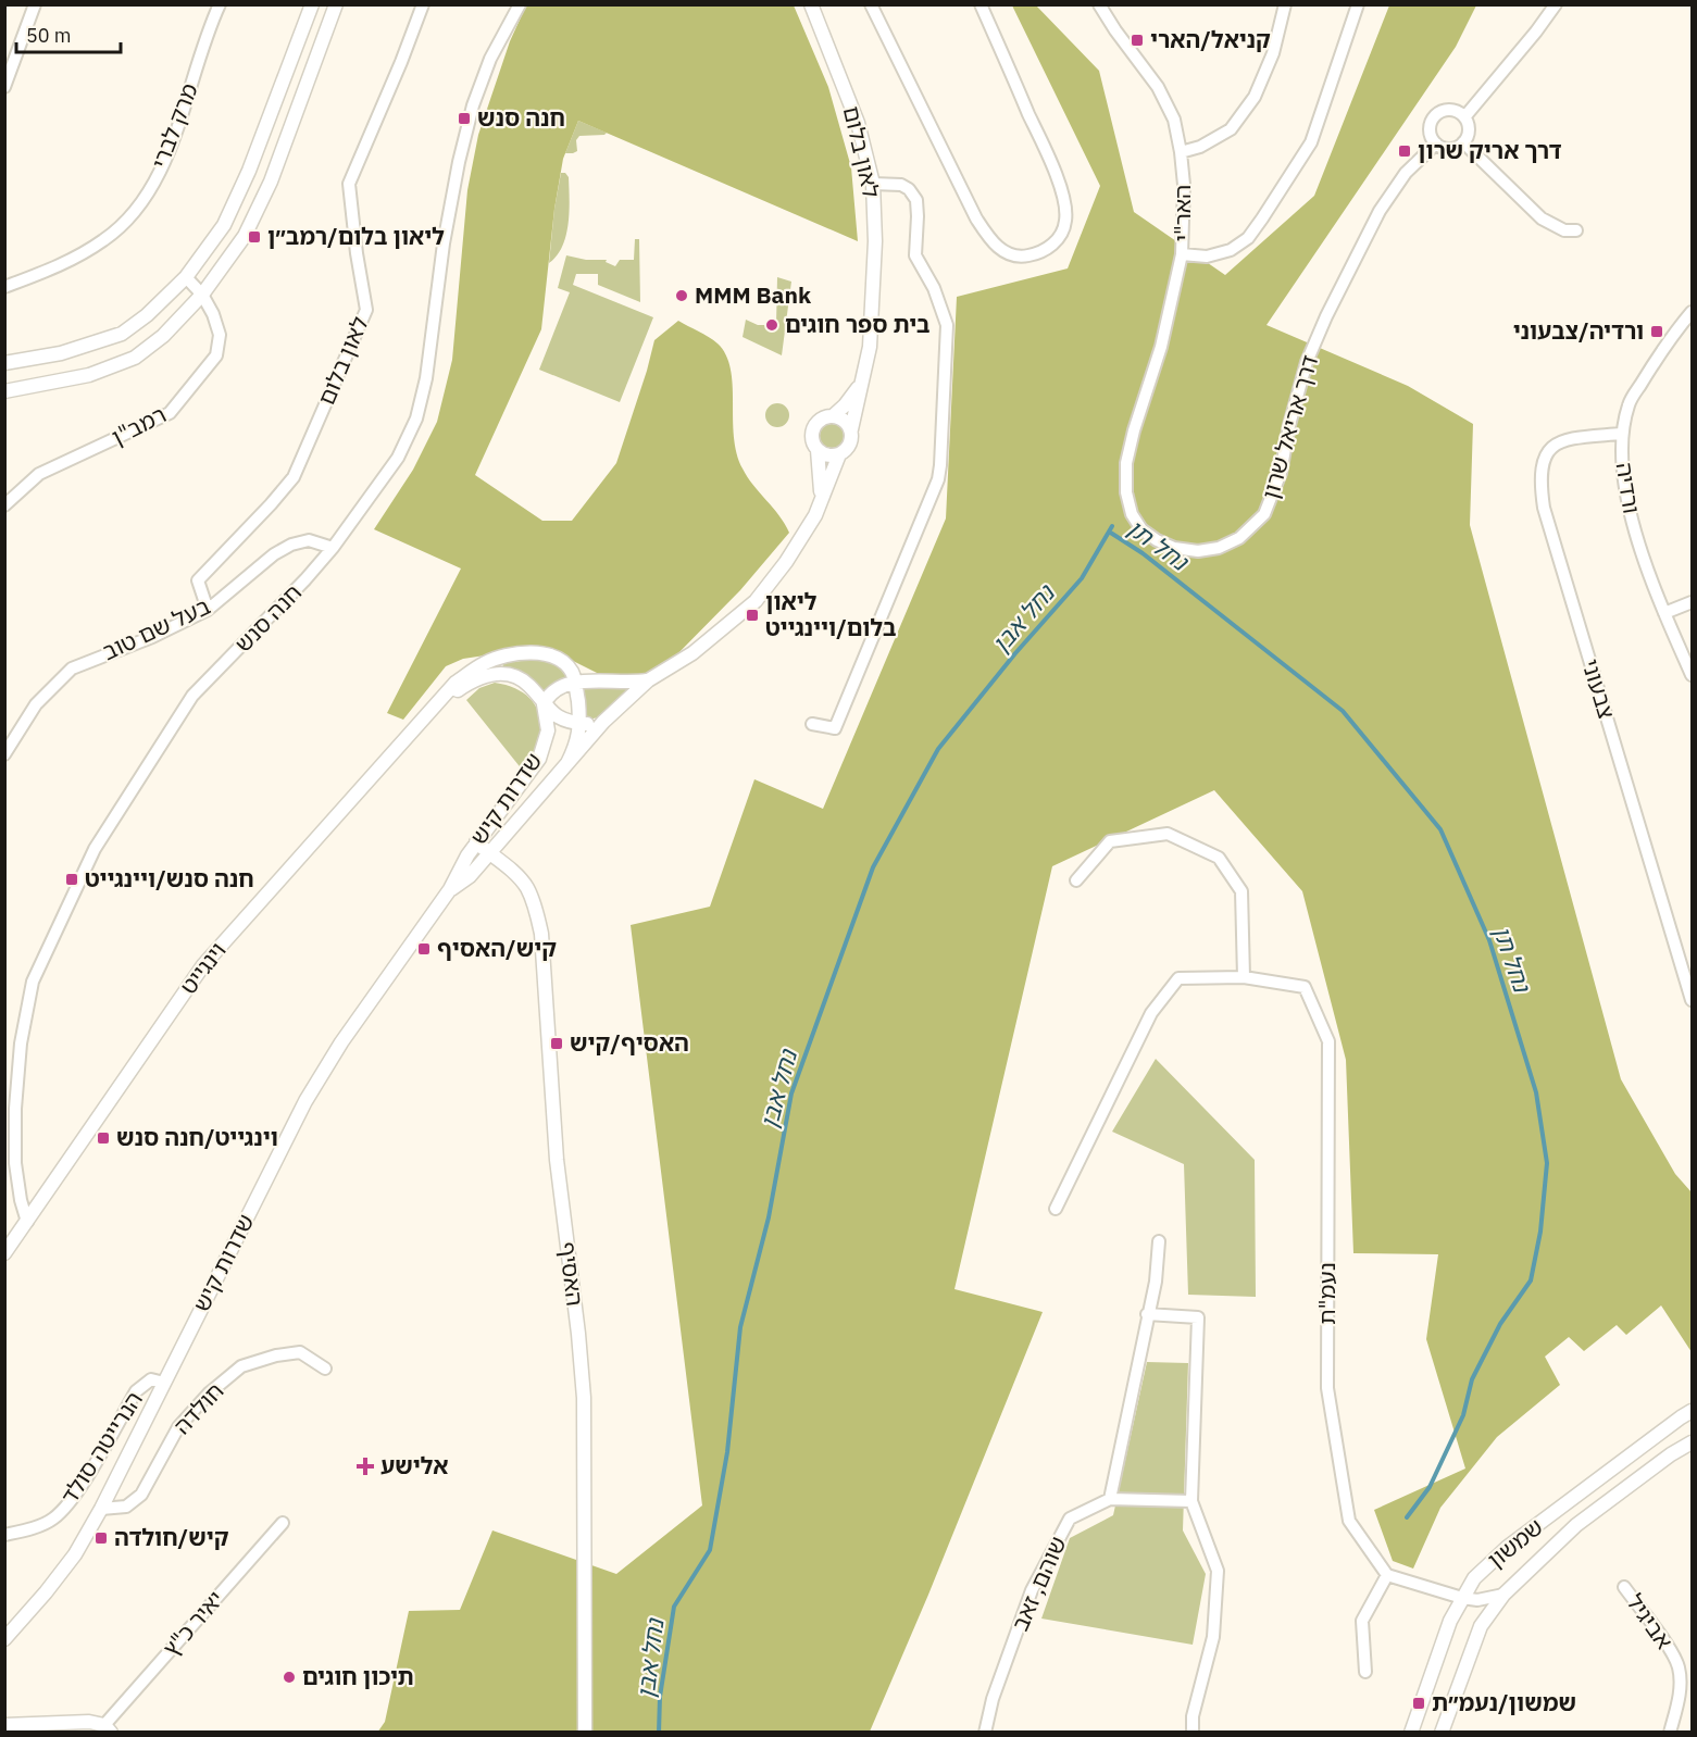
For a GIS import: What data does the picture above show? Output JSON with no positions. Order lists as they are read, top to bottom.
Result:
{
  "streets": {
    "street": [
      "מרק לברי",
      "לאון בלום",
      "האר\"י",
      "רמב\"ן",
      "דרך אריאל שרון",
      "ורדיה",
      "חנה סנש",
      "בעל שם טוב",
      "צבעוני",
      "שדרות קיש",
      "וינגייט",
      "האסיף",
      "נעמ\"ת",
      "חולדה",
      "הנרייטה סולד",
      "שמשון",
      "שוהם, זאב",
      "אביגיל",
      "יאיר כ\"ץ"
    ]
  },
  "crossings": [
    ["לאון בלום", "בעל שם טוב"],
    ["האר\"י", "דרך אריאל שרון"],
    ["ורדיה", "צבעוני"],
    ["חנה סנש", "בעל שם טוב"],
    ["חנה סנש", "וינגייט"],
    ["שדרות קיש", "וינגייט"],
    ["שדרות קיש", "האסיף"],
    ["שדרות קיש", "חולדה"],
    ["שדרות קיש", "הנרייטה סולד"]
  ],
  "water": ["נחל תן", "נחל אבן"],
  "places": {
    "transit": [
      "קניאל/הארי",
      "חנה סנש",
      "דרך אריק שרון",
      "ליאון בלום/רמב״ן",
      "ורדיה/צבעוני",
      "ליאון בלום/ויינגייט",
      "חנה סנש/ויינגייט",
      "קיש/האסיף",
      "האסיף/קיש",
      "וינגייט/חנה סנש",
      "קיש/חולדה",
      "שמשון/נעמ״ת"
    ],
    "other": ["MMM Bank", "בית ספר חוגים", "תיכון חוגים"],
    "health": ["אלישע"]
  },
  "scale_bar": "50 m"
}
